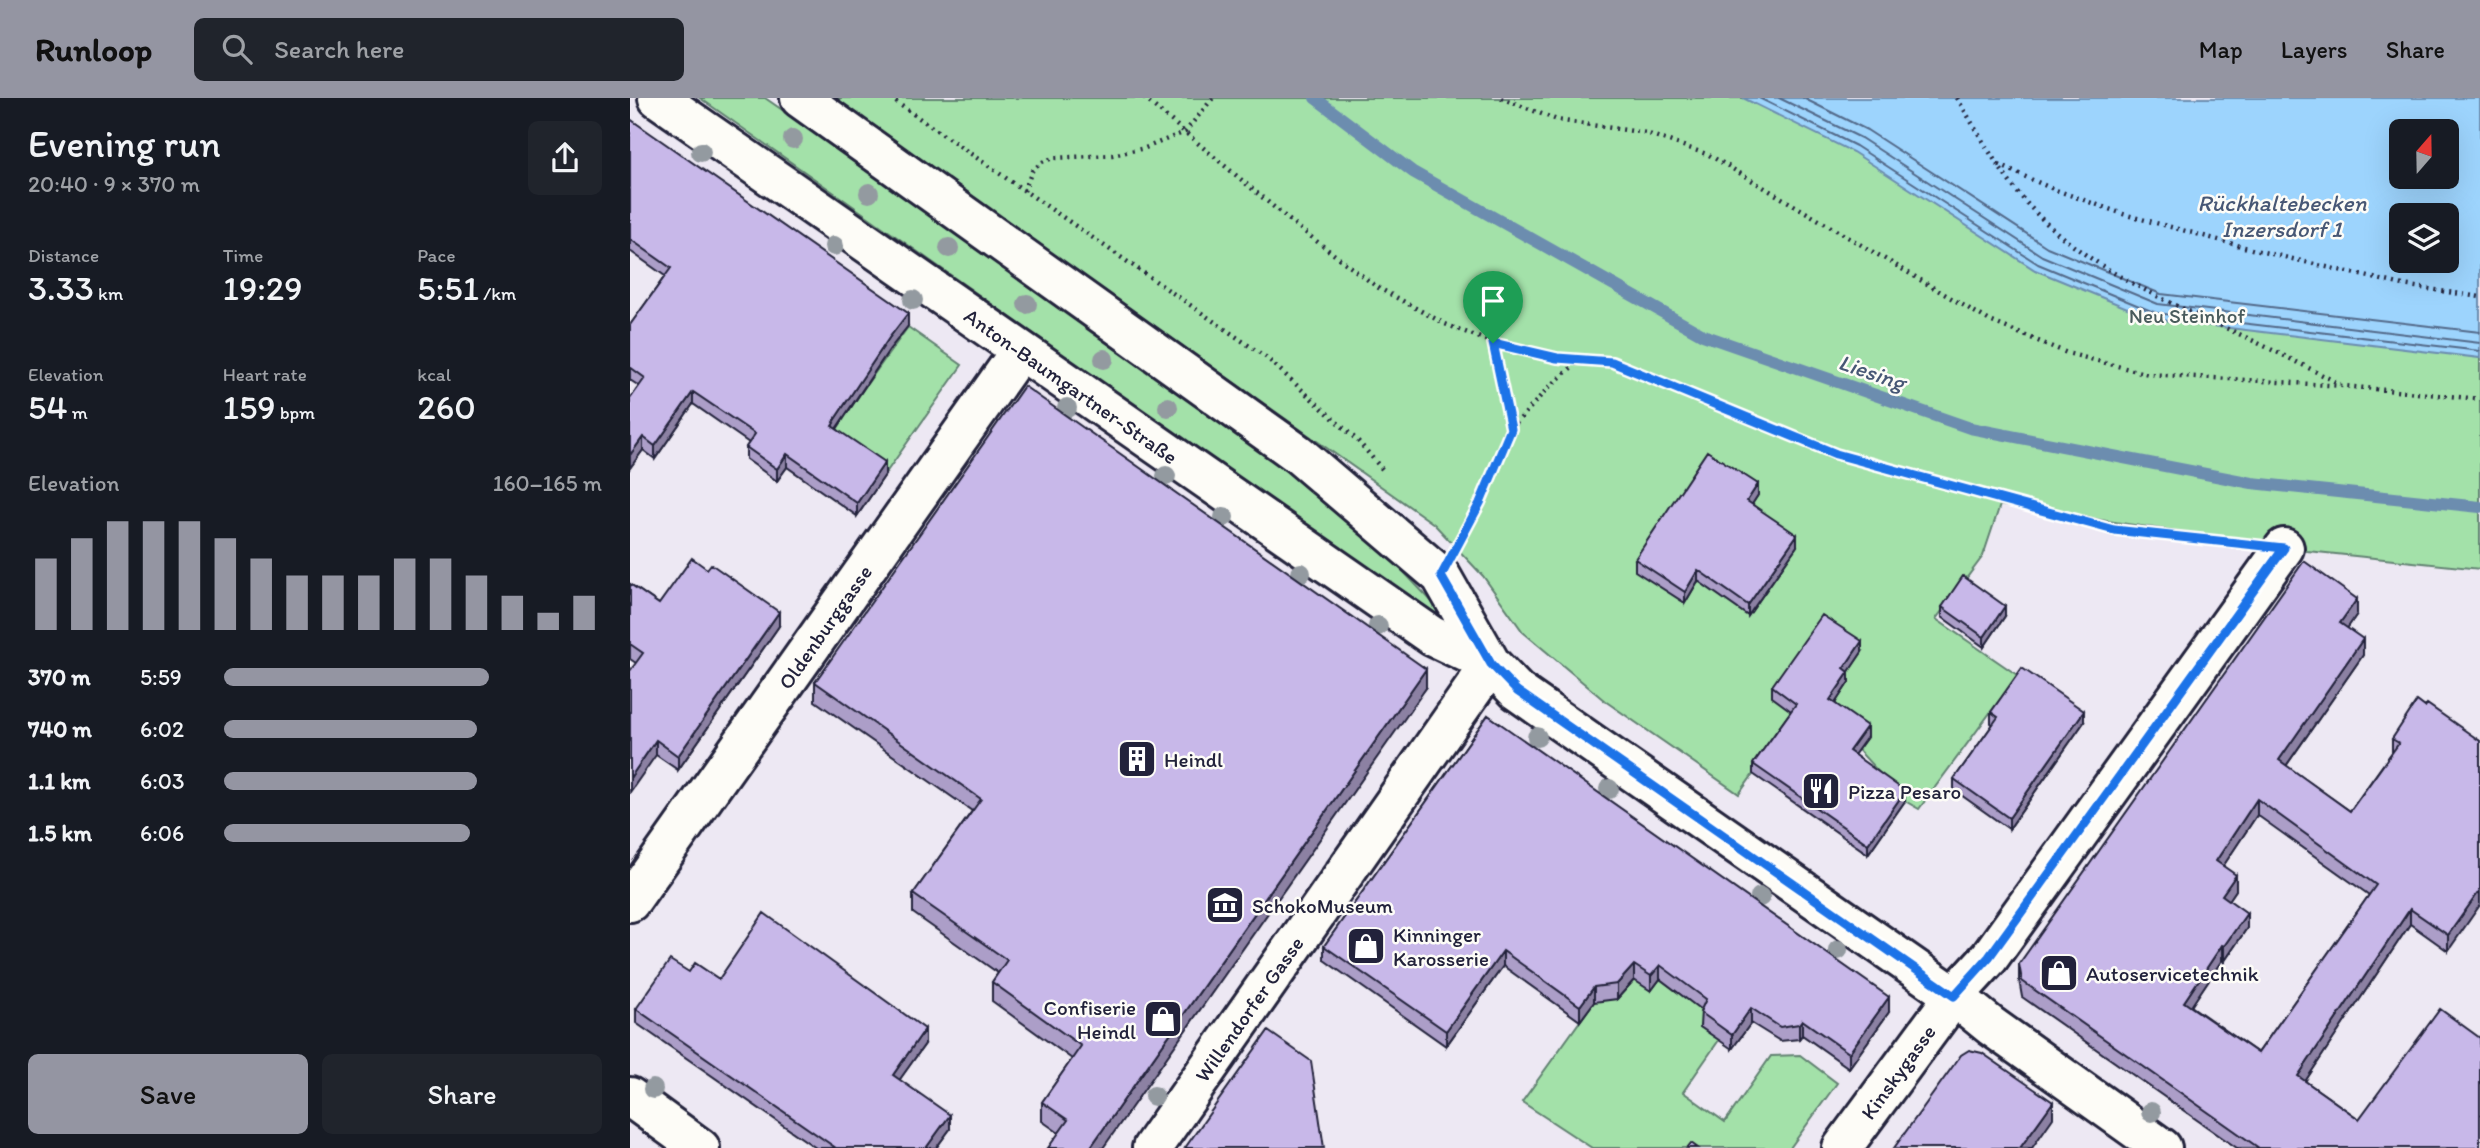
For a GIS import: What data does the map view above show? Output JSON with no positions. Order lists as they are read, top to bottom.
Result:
{
  "streets": {
    "main road": [
      "Anton-Baumgartner-Straße",
      "Oldenburggasse",
      "Willendorfer Gasse",
      "Kinskygasse"
    ]
  },
  "crossings": [
    ["Anton-Baumgartner-Straße", "Oldenburggasse"],
    ["Anton-Baumgartner-Straße", "Willendorfer Gasse"],
    ["Anton-Baumgartner-Straße", "Kinskygasse"]
  ],
  "water": ["Rückhaltebecken Inzersdorf 1", "Liesing"],
  "parks": ["Neu Steinhof"],
  "places": {
    "building": ["Heindl"],
    "restaurant": ["Pizza Pesaro"],
    "museum": ["SchokoMuseum"],
    "shop": ["Kinninger Karosserie", "Autoservicetechnik", "Confiserie Heindl"]
  },
  "north": "top",
  "page": {
    "header": "Runloop",
    "search": "Search here",
    "nav": ["Map", "Layers", "Share"],
    "heading": ["Evening run", "20:40 · 9 × 370 m"],
    "stats": [
      ["Distance", "3.33 km"],
      ["Time", "19:29"],
      ["Pace", "5:51 /km"],
      ["Elevation", "54 m"],
      ["Heart rate", "159 bpm"],
      ["kcal", "260"]
    ],
    "chart": ["Elevation", "160–165 m"],
    "list": [
      {
        "name": "370 m",
        "note": "5:59"
      },
      {
        "name": "740 m",
        "note": "6:02"
      },
      {
        "name": "1.1 km",
        "note": "6:03"
      },
      {
        "name": "1.5 km",
        "note": "6:06"
      }
    ],
    "buttons": ["Save", "Share"]
  }
}
